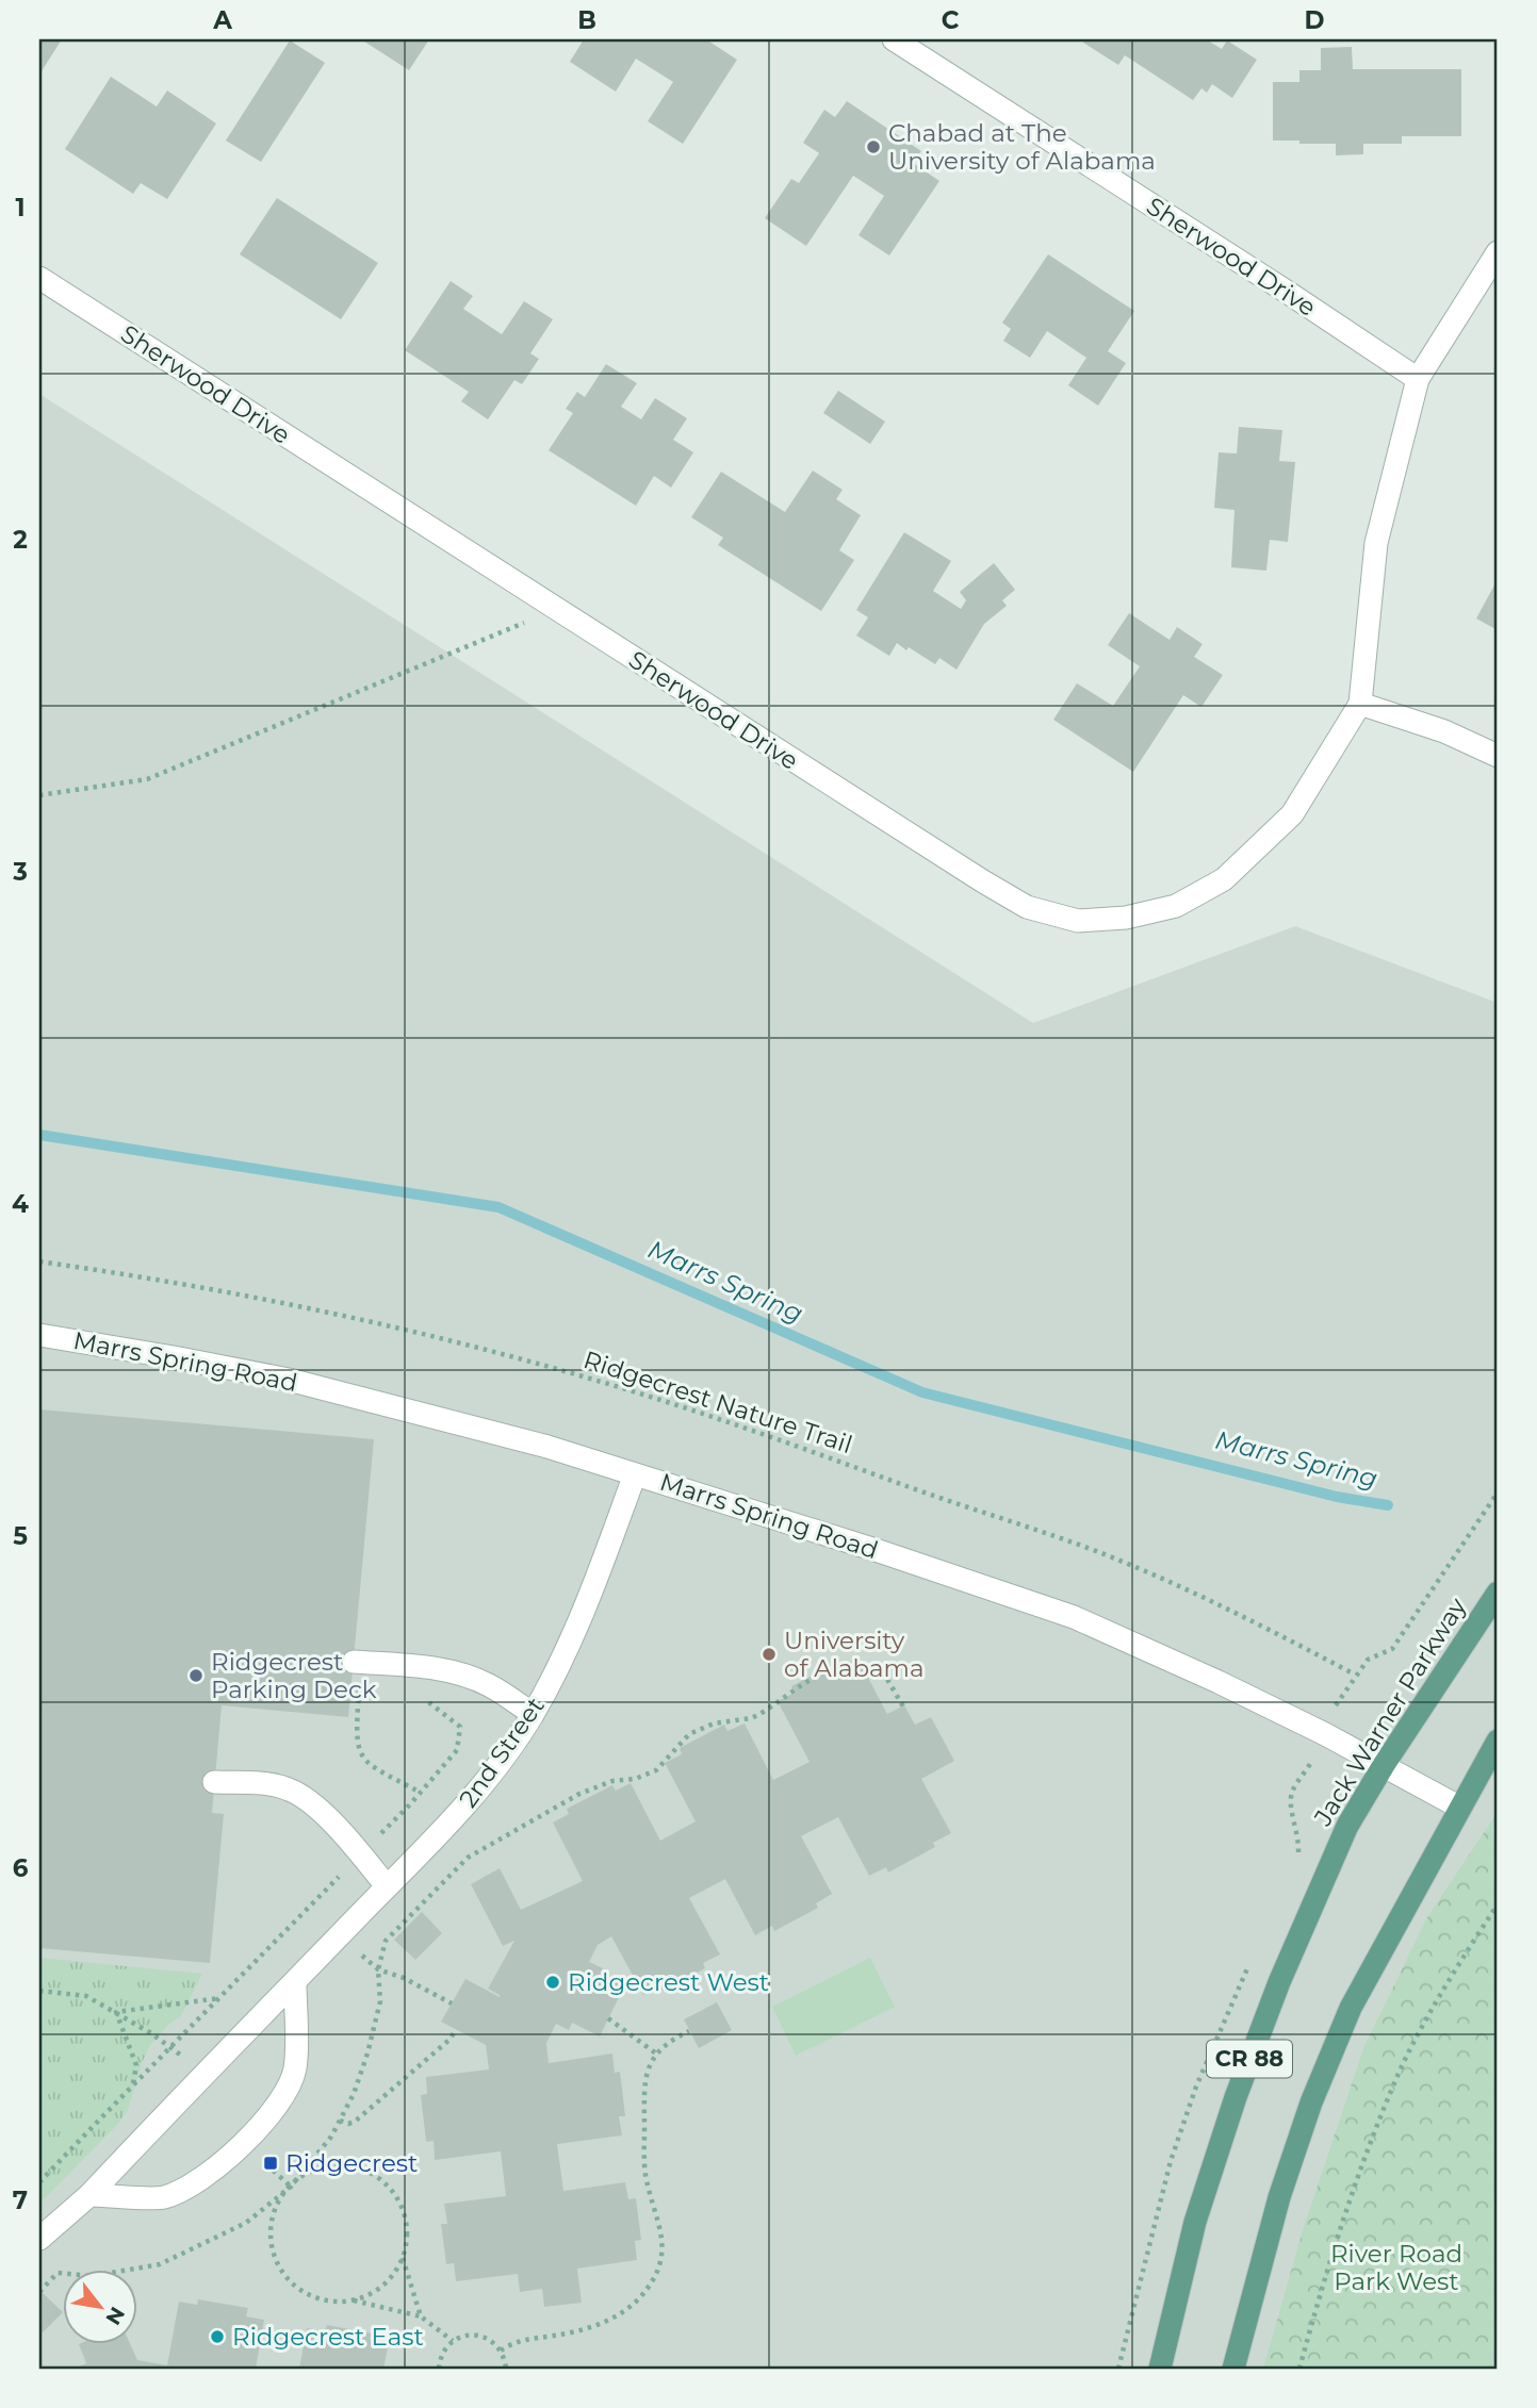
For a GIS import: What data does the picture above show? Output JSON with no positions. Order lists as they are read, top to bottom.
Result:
{
  "streets": {
    "main road": ["Jack Warner Parkway", "CR 88"],
    "street": ["Sherwood Drive", "Marrs Spring Road", "2nd Street"],
    "path": ["Ridgecrest Nature Trail"]
  },
  "crossings": [
    ["Marrs Spring Road", "Jack Warner Parkway"],
    ["Marrs Spring Road", "2nd Street"]
  ],
  "water": ["Marrs Spring"],
  "parks": ["River Road Park West"],
  "places": {
    "other": [
      "Chabad at The University of Alabama",
      "University of Alabama",
      "Ridgecrest Parking Deck",
      "Ridgecrest West",
      "Ridgecrest East"
    ],
    "transit": ["Ridgecrest"]
  },
  "north": "bottom right",
  "grid": {
    "columns": [
      "A",
      "B",
      "C",
      "D"
    ],
    "rows": [
      "1",
      "2",
      "3",
      "4",
      "5",
      "6",
      "7"
    ]
  }
}
